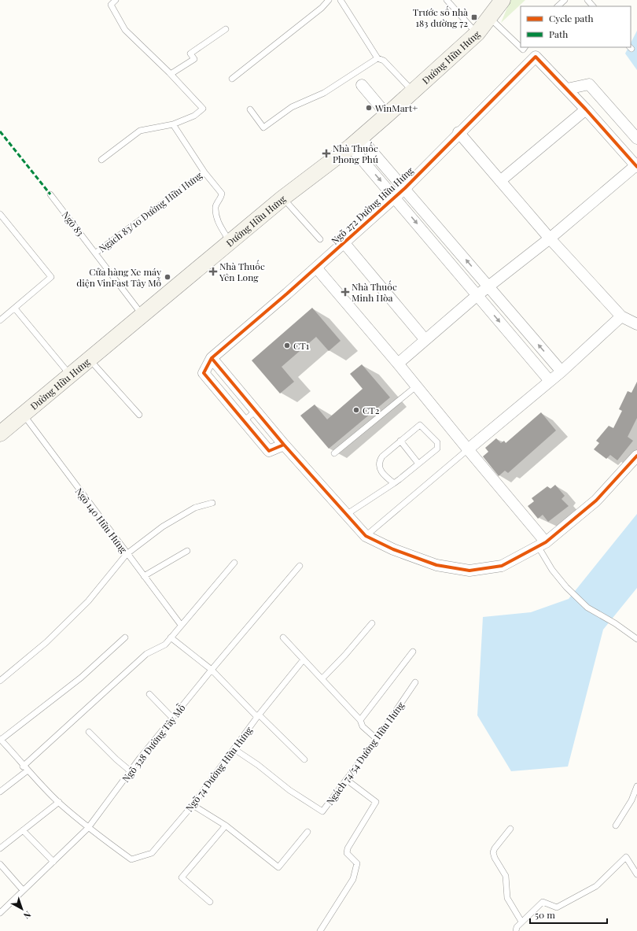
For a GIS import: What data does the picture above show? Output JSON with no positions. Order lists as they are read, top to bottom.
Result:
{
  "streets": {
    "main road": ["Đường Hữu Hưng"],
    "street": ["Ngõ 272 Đường Hữu Hưng"],
    "lane": [
      "Ngách 83/10 Đường Hữu Hưng",
      "Ngõ 83",
      "Ngõ 140 Hữu Hưng",
      "Ngõ 328 Đường Tây Mỗ",
      "Ngách 74/54 Đường Hữu Hưng",
      "Ngõ 74 Đường Hữu Hưng"
    ]
  },
  "crossings": [
    ["Đường Hữu Hưng", "Ngõ 272 Đường Hữu Hưng"],
    ["Đường Hữu Hưng", "Ngõ 83"],
    ["Đường Hữu Hưng", "Ngõ 140 Hữu Hưng"],
    ["Ngách 83/10 Đường Hữu Hưng", "Ngõ 83"],
    ["Ngõ 328 Đường Tây Mỗ", "Ngõ 74 Đường Hữu Hưng"],
    ["Ngách 74/54 Đường Hữu Hưng", "Ngõ 74 Đường Hữu Hưng"]
  ],
  "places": {
    "transit": ["Trước số nhà 183 đường 72"],
    "other": [
      "WinMart+",
      "Cửa hàng Xe máy điện VinFast Tây Mỗ",
      "CT1",
      "CT2"
    ],
    "health": ["Nhà Thuốc Phong Phú", "Nhà Thuốc Yên Long", "Nhà Thuốc Minh Hòa"]
  },
  "legend": ["Cycle path", "Path"],
  "scale_bar": "50 m",
  "north": "bottom right"
}
